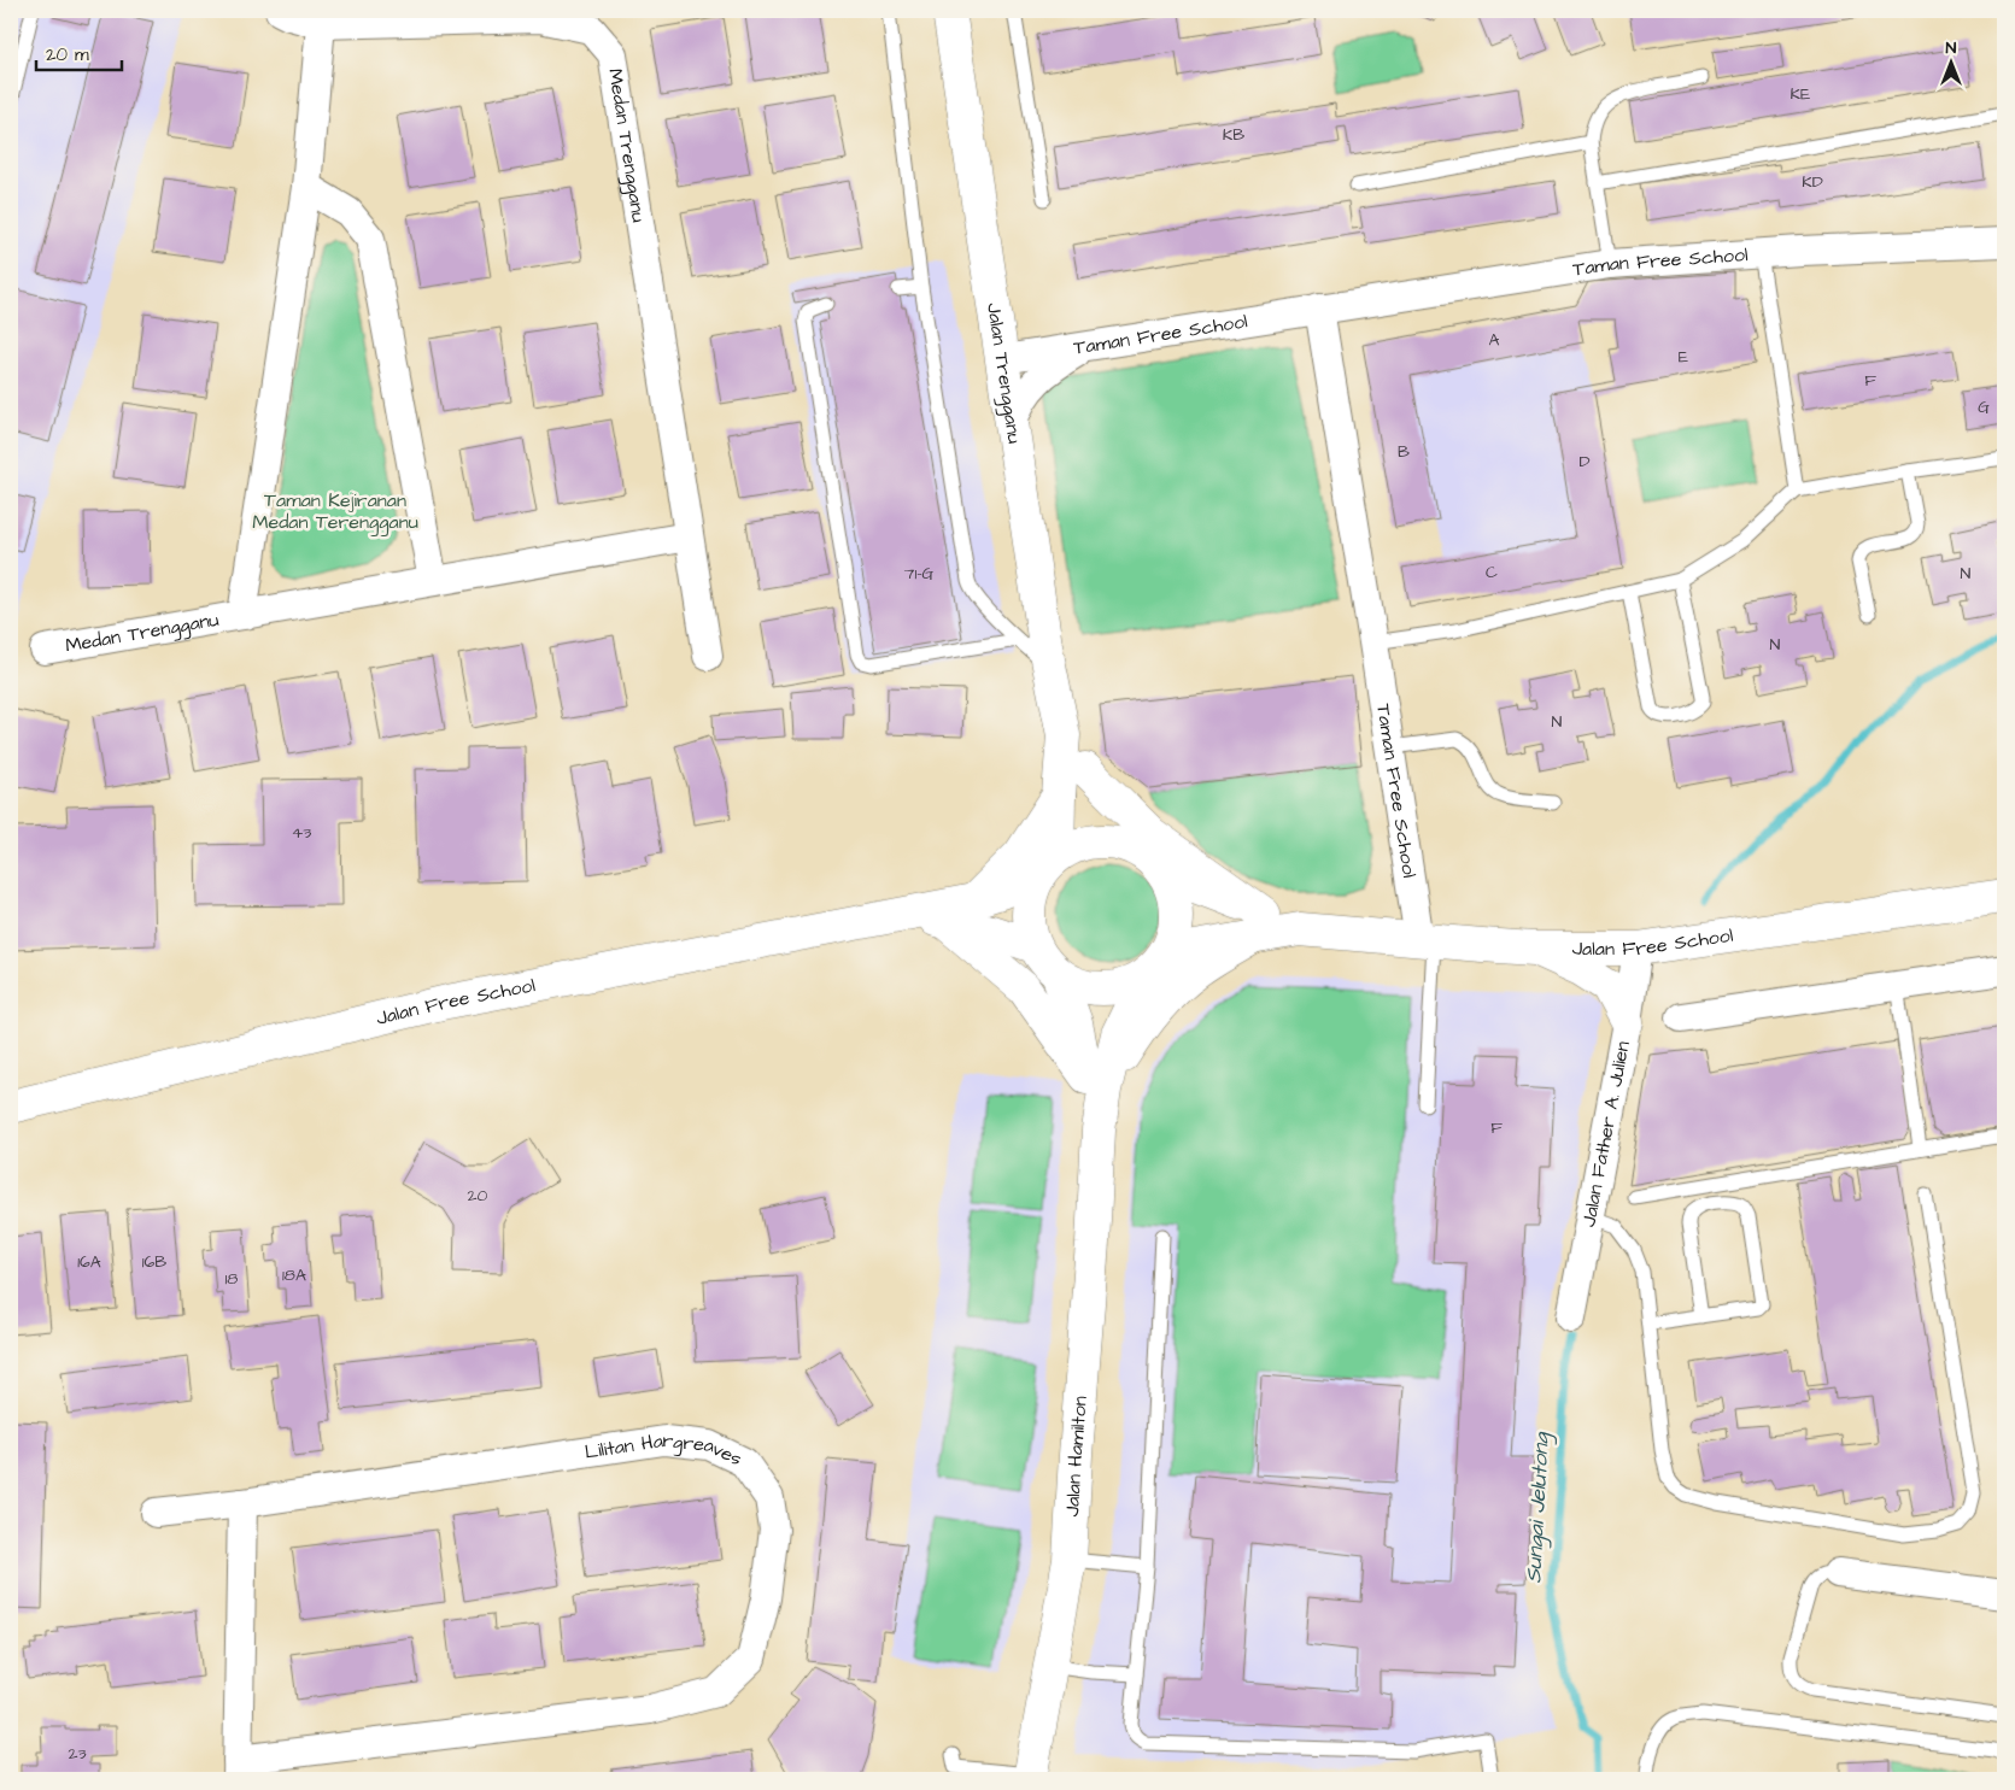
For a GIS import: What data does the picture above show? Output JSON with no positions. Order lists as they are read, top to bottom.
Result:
{
  "streets": {
    "main road": ["Jalan Trengganu", "Jalan Free School", "Jalan Hamilton"],
    "street": [
      "Medan Trengganu",
      "Taman Free School",
      "Jalan Father A. Julien",
      "Lilitan Hargreaves"
    ]
  },
  "crossings": [
    ["Taman Free School", "Jalan Trengganu"],
    ["Taman Free School", "Jalan Free School"],
    ["Jalan Trengganu", "Jalan Free School"],
    ["Jalan Trengganu", "Jalan Hamilton"],
    ["Jalan Free School", "Jalan Father A. Julien"],
    ["Jalan Free School", "Jalan Hamilton"]
  ],
  "water": ["Sungai Jelutong"],
  "parks": ["Taman Kejiranan Medan Terengganu"],
  "house_numbers": [
    "KE",
    "KB",
    "KD",
    "A",
    "E",
    "F",
    "G",
    "B",
    "D",
    "C",
    "71-G",
    "N",
    "N",
    "N",
    "43",
    "F",
    "20",
    "16A",
    "16B",
    "18A",
    "18",
    "23"
  ],
  "scale_bar": "20 m",
  "north": "top"
}
